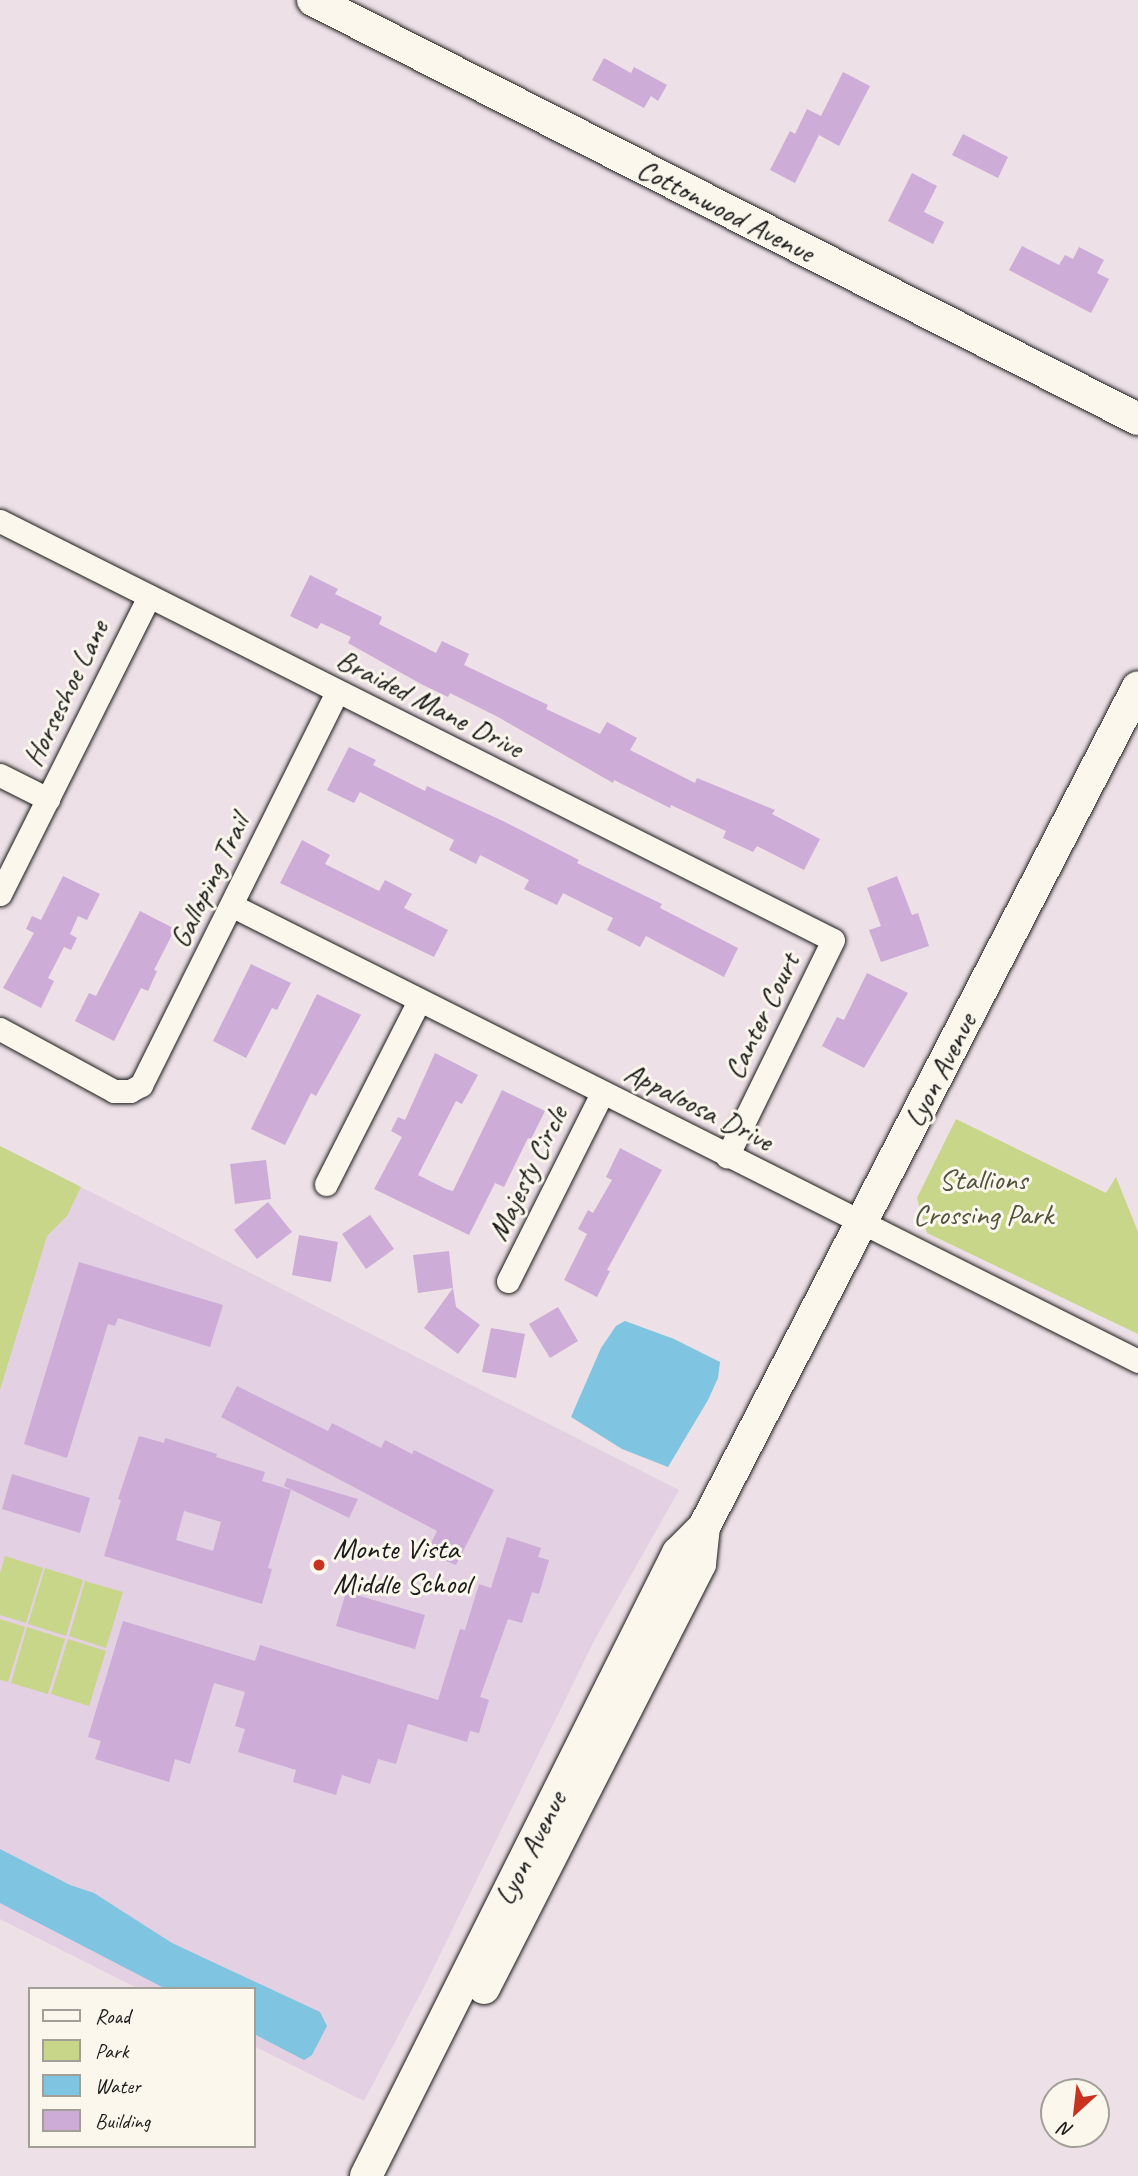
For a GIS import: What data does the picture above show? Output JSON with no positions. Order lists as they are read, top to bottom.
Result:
{
  "streets": {
    "street": [
      "Cottonwood Avenue",
      "Horseshoe Lane",
      "Braided Mane Drive",
      "Galloping Trail",
      "Canter Court",
      "Lyon Avenue",
      "Appaloosa Drive",
      "Majesty Circle"
    ]
  },
  "crossings": [
    ["Horseshoe Lane", "Braided Mane Drive"],
    ["Braided Mane Drive", "Galloping Trail"],
    ["Braided Mane Drive", "Canter Court"],
    ["Galloping Trail", "Appaloosa Drive"],
    ["Canter Court", "Appaloosa Drive"],
    ["Lyon Avenue", "Appaloosa Drive"],
    ["Appaloosa Drive", "Majesty Circle"]
  ],
  "parks": ["Stallions Crossing Park"],
  "places": ["Monte Vista Middle School"],
  "legend": [
    "Road",
    "Park",
    "Water",
    "Building"
  ],
  "north": "bottom left"
}
